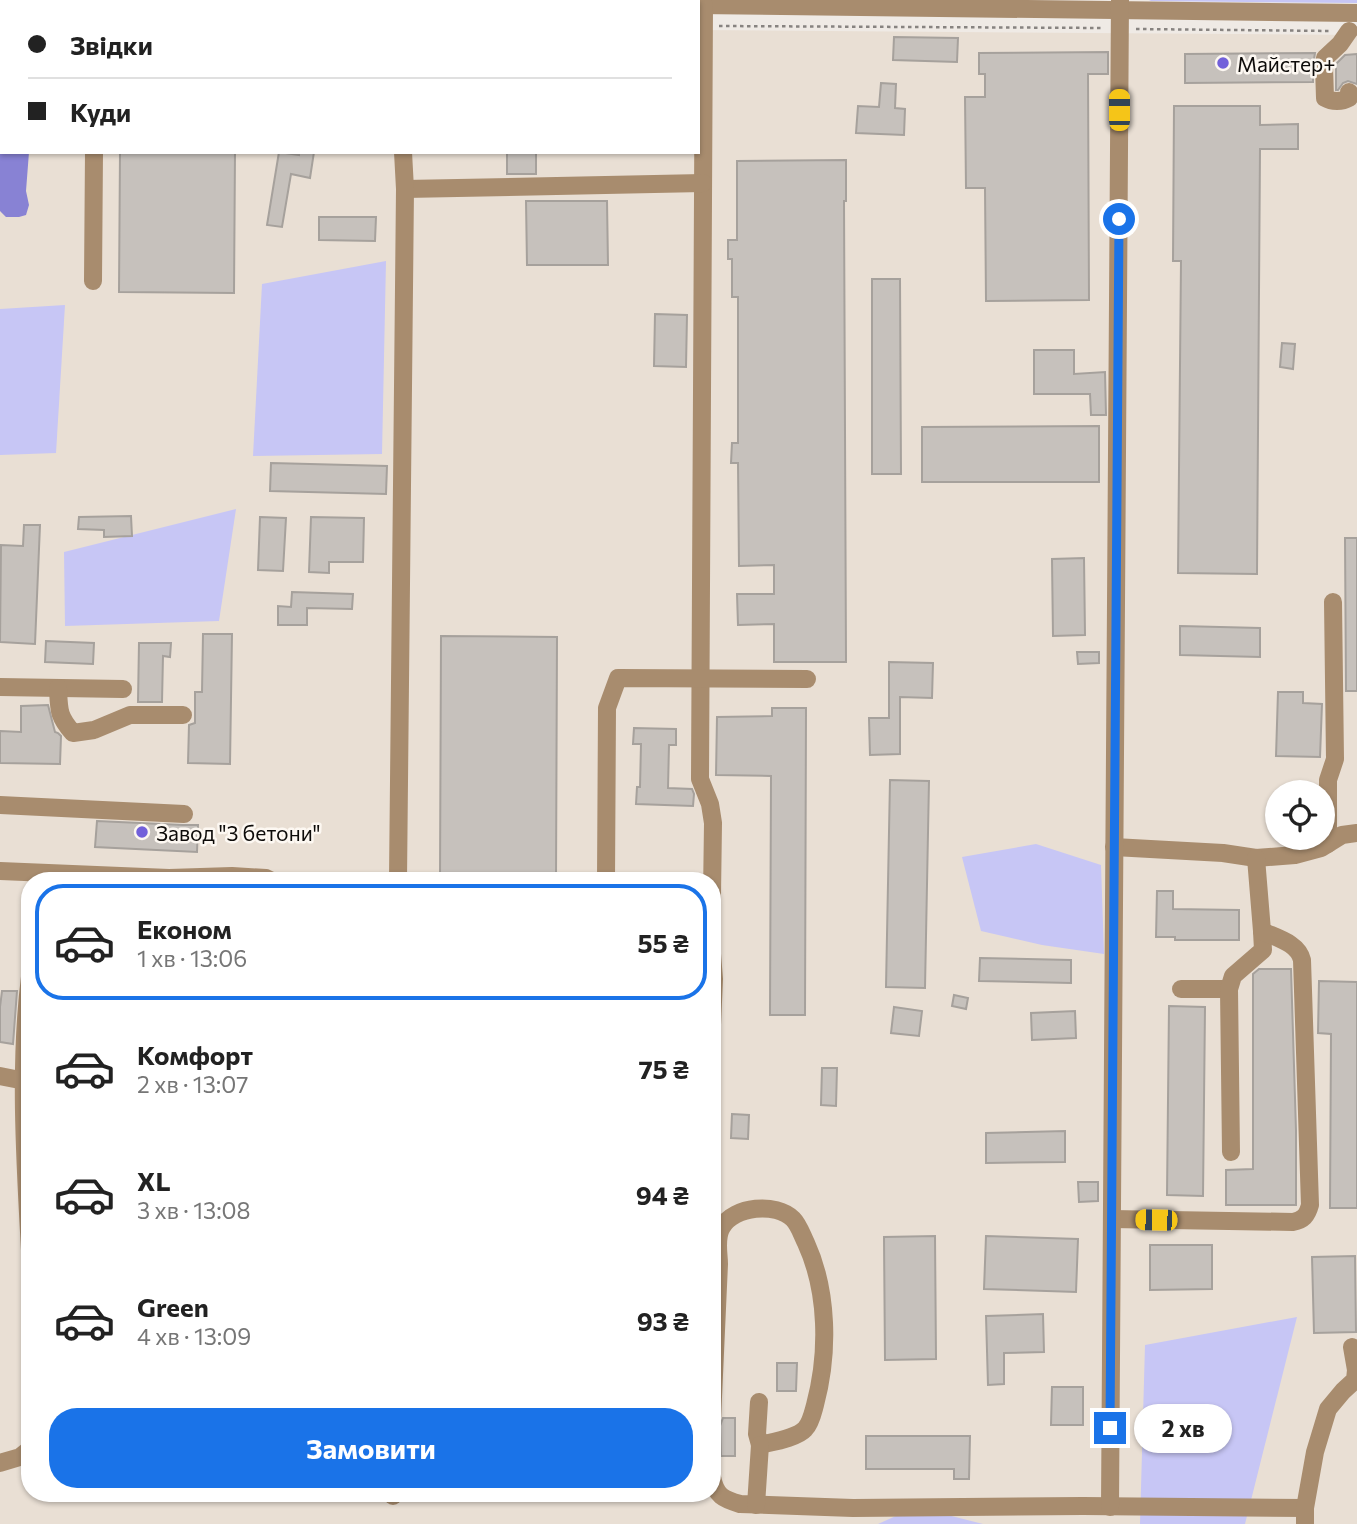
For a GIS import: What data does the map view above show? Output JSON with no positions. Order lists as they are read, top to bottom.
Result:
{
  "places": ["Майстер+", "Завод \"3 бетони\""],
  "page": {
    "banner": ["Звідки", "Куди"],
    "list": [
      {
        "name": "Економ",
        "note": "1 хв · 13:06",
        "value": "55 ₴"
      },
      {
        "name": "Комфорт",
        "note": "2 хв · 13:07",
        "value": "75 ₴"
      },
      {
        "name": "XL",
        "note": "3 хв · 13:08",
        "value": "94 ₴"
      },
      {
        "name": "Green",
        "note": "4 хв · 13:09",
        "value": "93 ₴"
      }
    ],
    "buttons": "Замовити",
    "bubble": "2 хв"
  }
}
